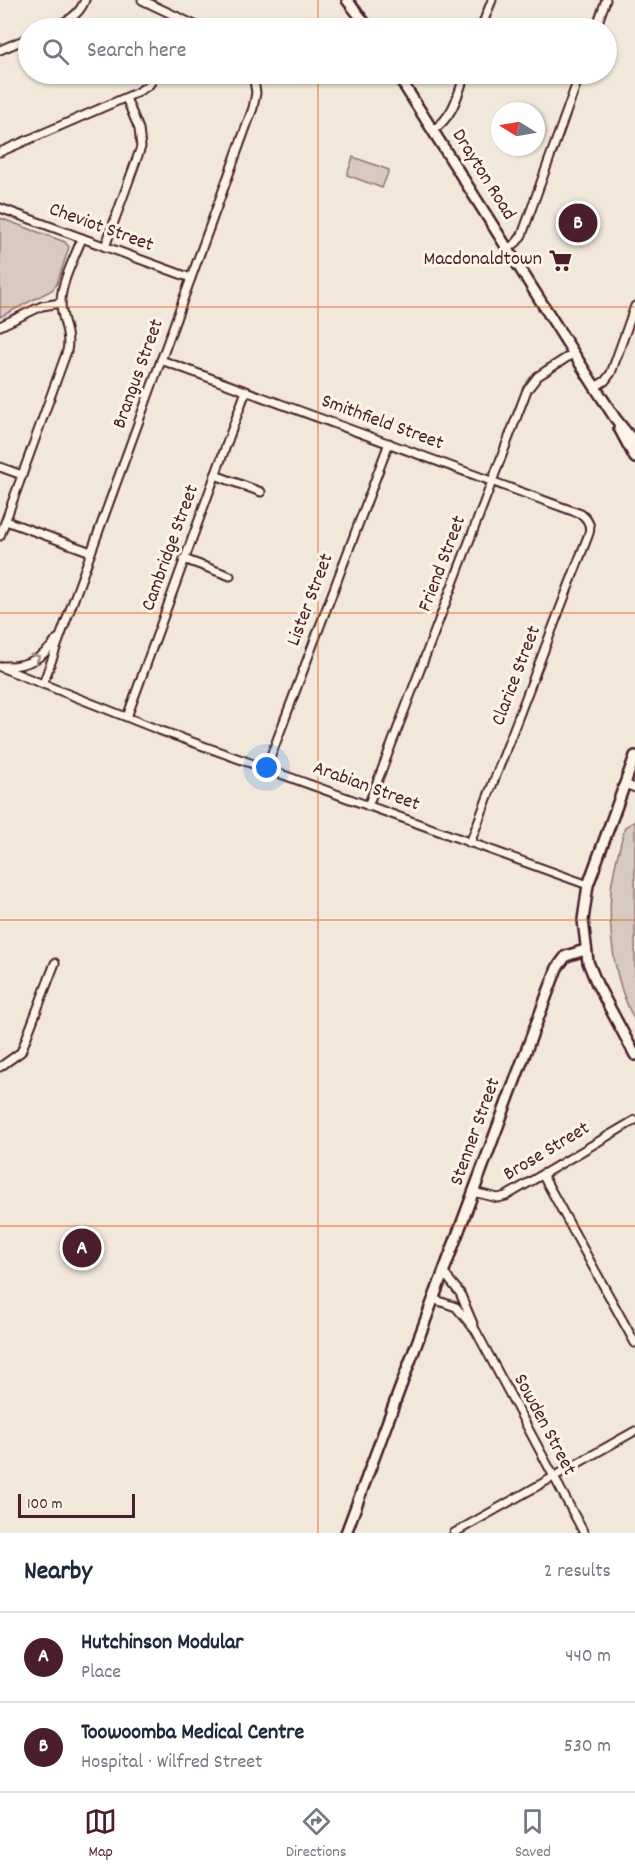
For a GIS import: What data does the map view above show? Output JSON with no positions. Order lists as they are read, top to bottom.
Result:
{
  "streets": {
    "main road": ["Drayton Road", "Stenner Street"],
    "street": [
      "Cheviot Street",
      "Brangus Street",
      "Smithfield Street",
      "Cambridge Street",
      "Friend Street",
      "Lister Street",
      "Clarice Street",
      "Arabian Street",
      "Brose Street",
      "Sowden Street"
    ]
  },
  "crossings": [
    ["Drayton Road", "Friend Street"],
    ["Cheviot Street", "Brangus Street"],
    ["Brangus Street", "Smithfield Street"],
    ["Brangus Street", "Arabian Street"],
    ["Smithfield Street", "Cambridge Street"],
    ["Smithfield Street", "Friend Street"],
    ["Smithfield Street", "Lister Street"],
    ["Smithfield Street", "Clarice Street"],
    ["Cambridge Street", "Arabian Street"],
    ["Friend Street", "Arabian Street"],
    ["Lister Street", "Arabian Street"],
    ["Clarice Street", "Arabian Street"],
    ["Stenner Street", "Brose Street"],
    ["Stenner Street", "Sowden Street"]
  ],
  "places": {
    "supermarket": ["Macdonaldtown"]
  },
  "scale_bar": "100 m",
  "north": "left",
  "page": {
    "search": "Search here",
    "pins": ["B", "A"],
    "scale": "100 m",
    "heading": ["Nearby", "2 results"],
    "list": [
      {
        "mark": "A",
        "name": "Hutchinson Modular",
        "note": "Place",
        "value": "440 m"
      },
      {
        "mark": "B",
        "name": "Toowoomba Medical Centre",
        "note": "Hospital · Wilfred Street",
        "value": "530 m"
      }
    ],
    "nav": ["Map", "Directions", "Saved"]
  }
}
